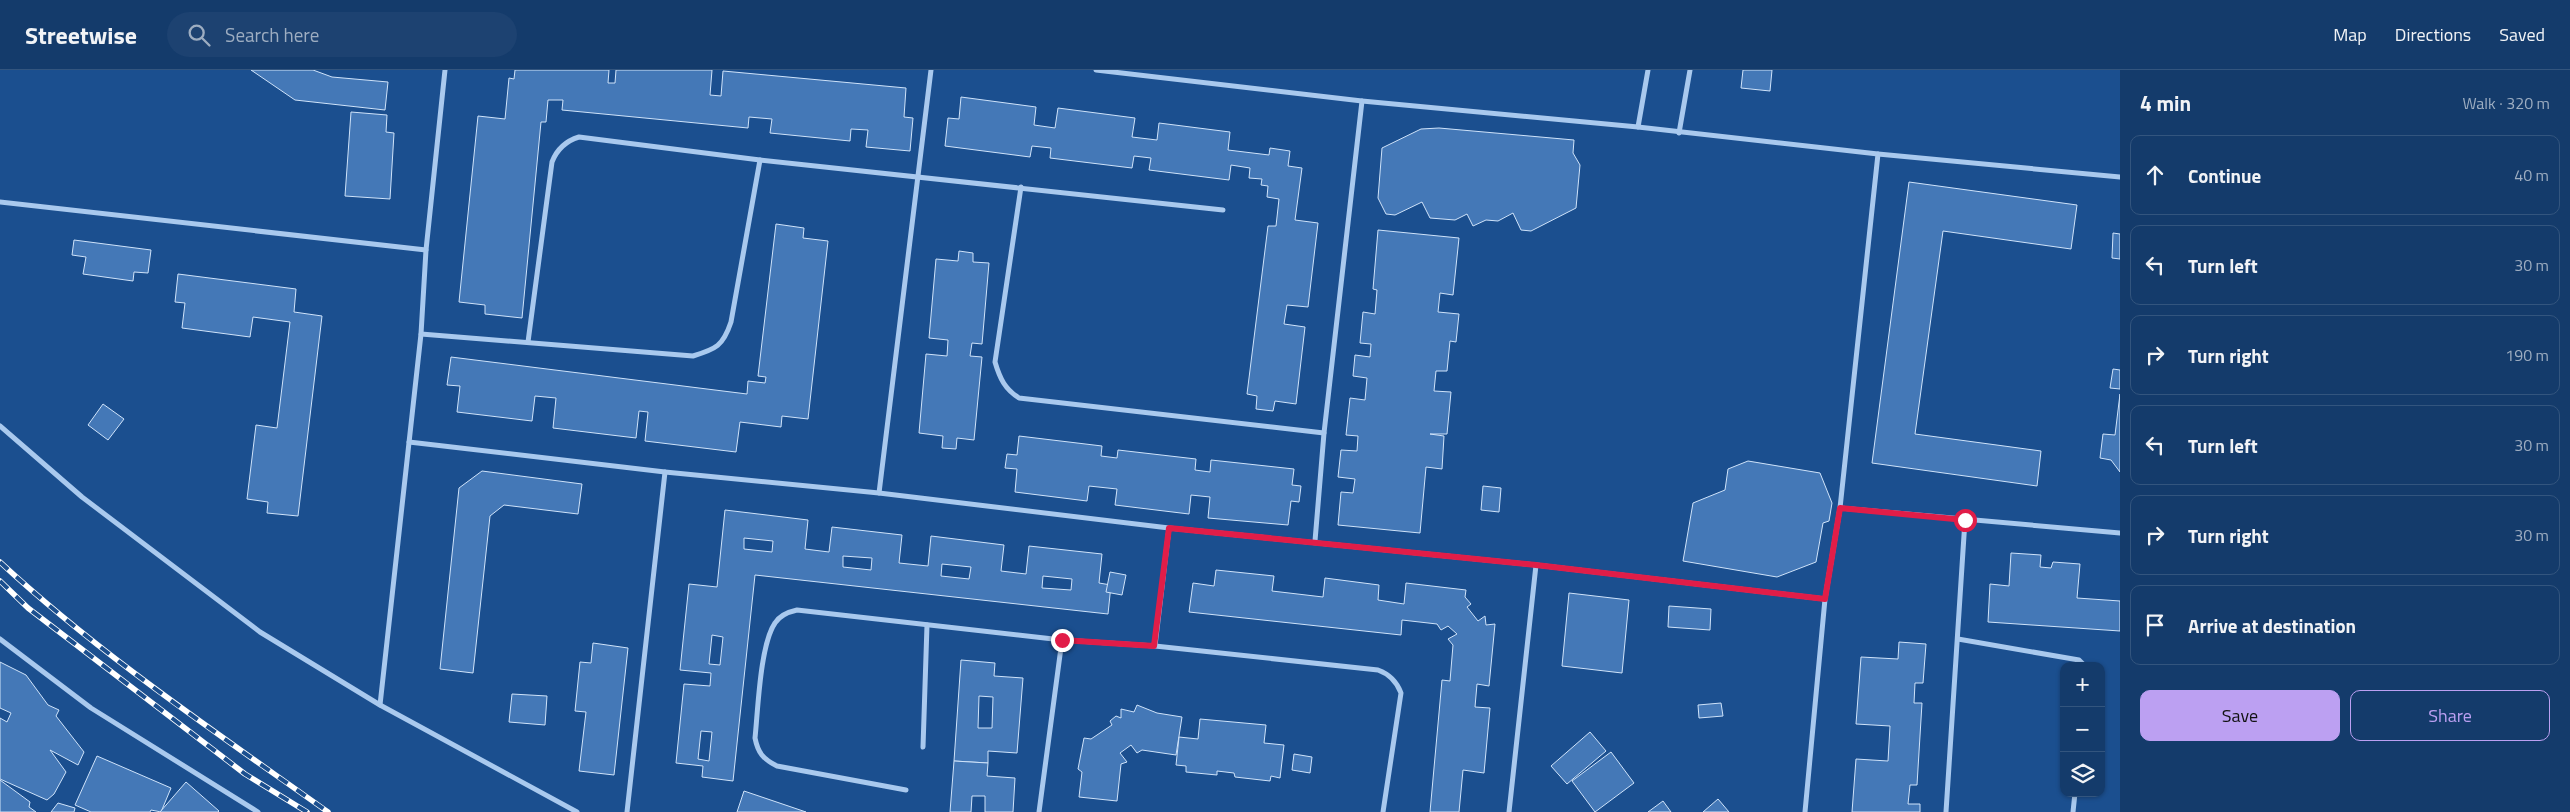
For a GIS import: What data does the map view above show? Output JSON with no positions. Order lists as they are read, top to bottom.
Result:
{
  "page": {
    "header": "Streetwise",
    "search": "Search here",
    "nav": ["Map", "Directions", "Saved"],
    "heading": ["4 min", "Walk · 320 m"],
    "list": [
      ["Continue", "40 m"],
      ["Turn left", "30 m"],
      ["Turn right", "190 m"],
      ["Turn left", "30 m"],
      ["Turn right", "30 m"],
      "Arrive at destination"
    ],
    "map_buttons": ["+", "−"],
    "buttons": ["Save", "Share"]
  }
}
